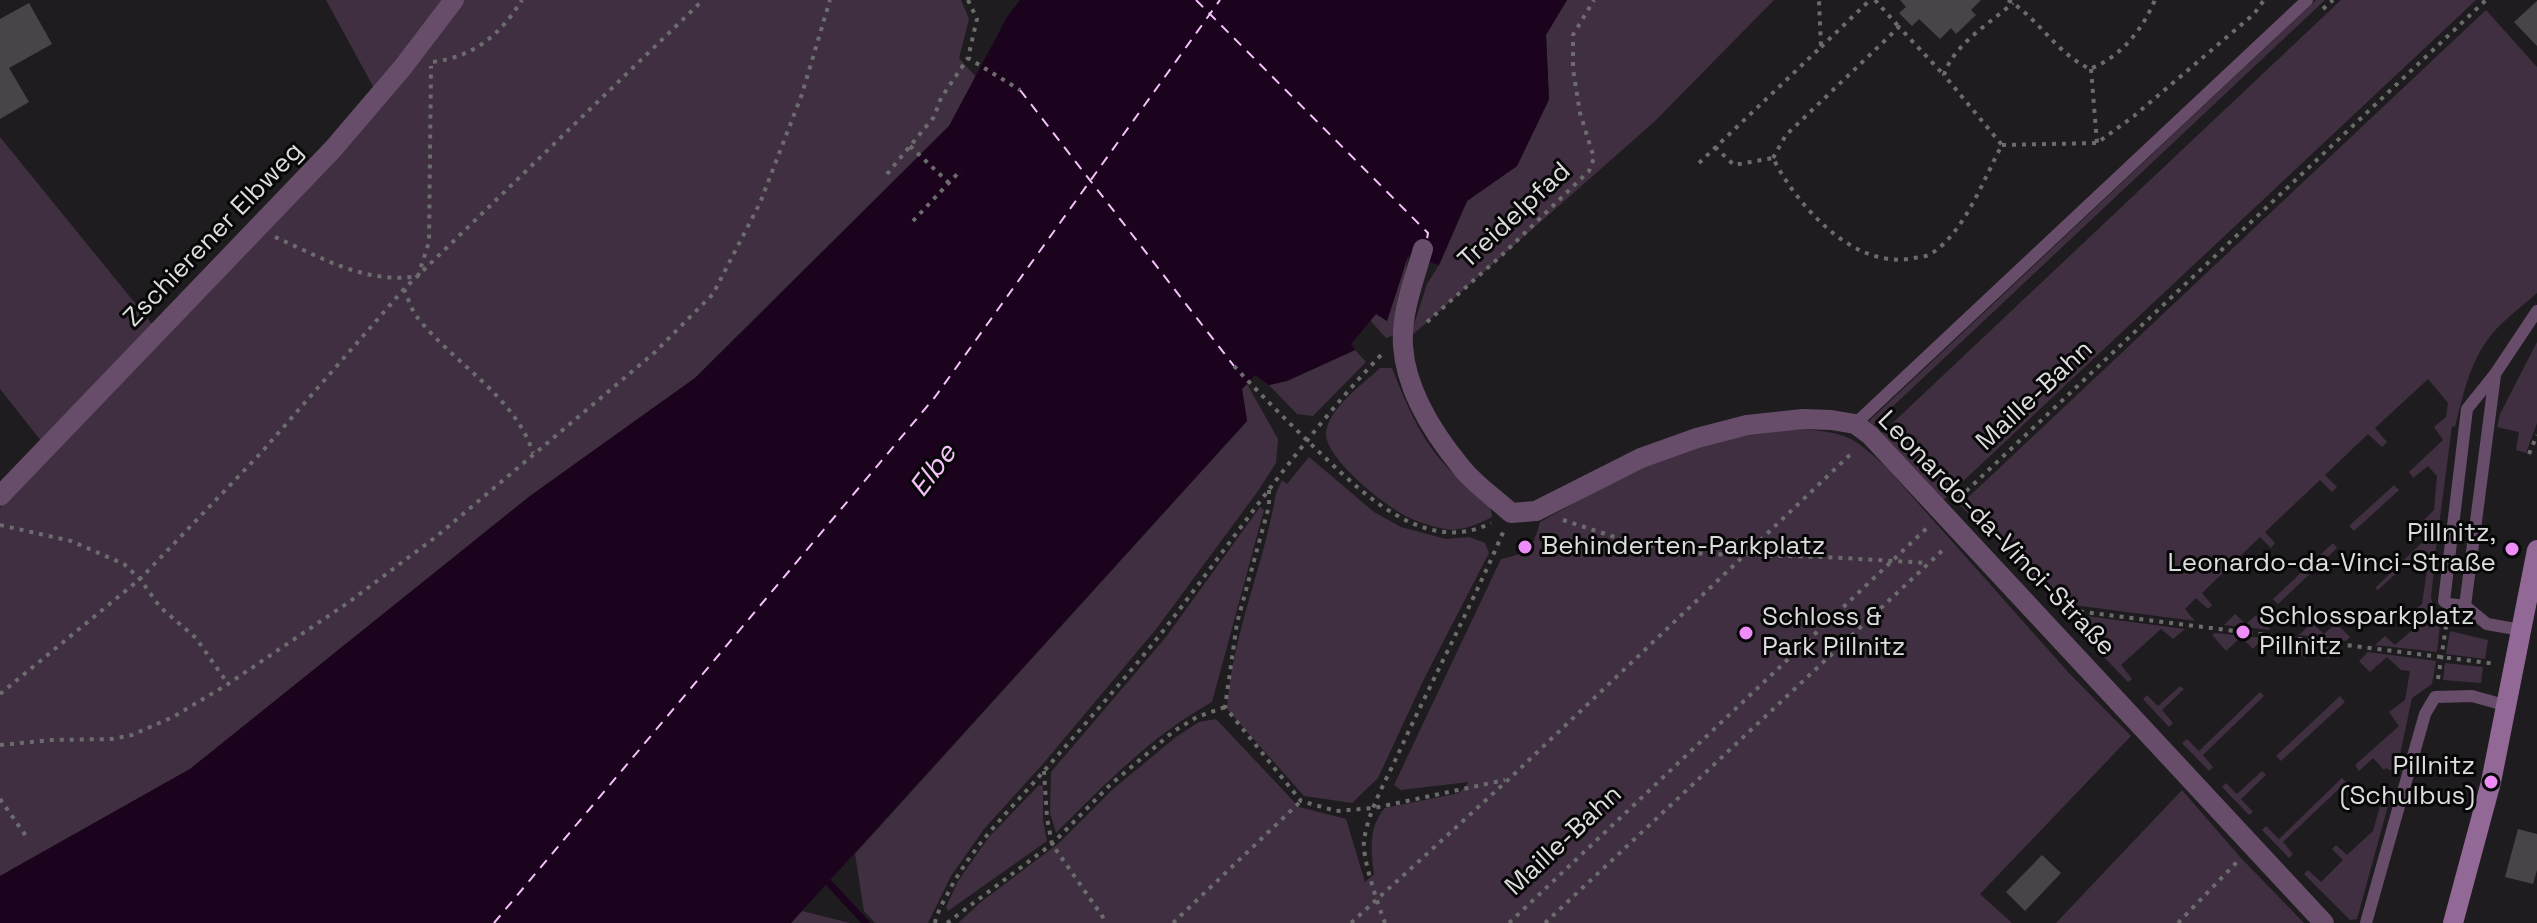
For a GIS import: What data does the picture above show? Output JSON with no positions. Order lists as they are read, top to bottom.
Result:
{
  "streets": {
    "street": ["Zschierener Elbweg", "Leonardo-da-Vinci-Straße"],
    "path": ["Treidelpfad", "Maille-Bahn"]
  },
  "crossings": [
    ["Maille-Bahn", "Leonardo-da-Vinci-Straße"]
  ],
  "water": ["Elbe"],
  "places": [
    "Behinderten-Parkplatz",
    "Pillnitz, Leonardo-da-Vinci-Straße",
    "Schlossparkplatz Pillnitz",
    "Schloss & Park Pillnitz",
    "Pillnitz (Schulbus)"
  ]
}
